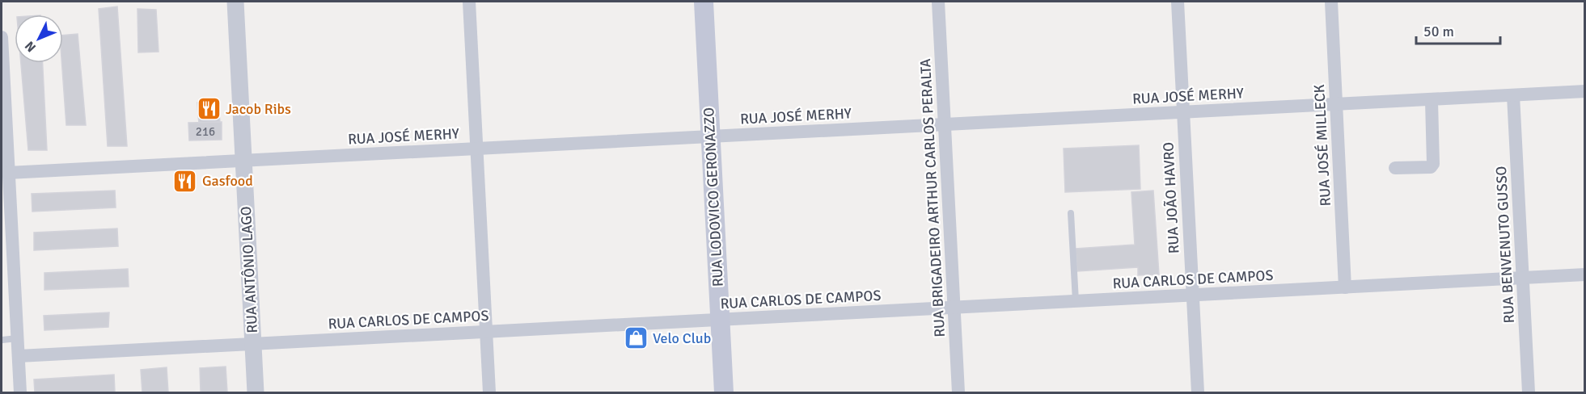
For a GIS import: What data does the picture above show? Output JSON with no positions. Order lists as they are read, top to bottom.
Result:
{
  "streets": {
    "main road": ["RUA LODOVICO GERONAZZO"],
    "street": [
      "RUA JOSÉ MERHY",
      "RUA JOSÉ MILLECK",
      "RUA BRIGADEIRO ARTHUR CARLOS PERALTA",
      "RUA JOÃO HAVRO",
      "RUA BENVENUTO GUSSO",
      "RUA ANTÔNIO LAGO",
      "RUA CARLOS DE CAMPOS"
    ]
  },
  "crossings": [
    ["RUA JOSÉ MERHY", "RUA JOSÉ MILLECK"],
    ["RUA JOSÉ MERHY", "RUA LODOVICO GERONAZZO"],
    ["RUA JOSÉ MERHY", "RUA BRIGADEIRO ARTHUR CARLOS PERALTA"],
    ["RUA JOSÉ MERHY", "RUA JOÃO HAVRO"],
    ["RUA JOSÉ MERHY", "RUA BENVENUTO GUSSO"],
    ["RUA JOSÉ MERHY", "RUA ANTÔNIO LAGO"],
    ["RUA JOSÉ MILLECK", "RUA CARLOS DE CAMPOS"],
    ["RUA LODOVICO GERONAZZO", "RUA CARLOS DE CAMPOS"],
    ["RUA BRIGADEIRO ARTHUR CARLOS PERALTA", "RUA CARLOS DE CAMPOS"],
    ["RUA JOÃO HAVRO", "RUA CARLOS DE CAMPOS"],
    ["RUA BENVENUTO GUSSO", "RUA CARLOS DE CAMPOS"],
    ["RUA ANTÔNIO LAGO", "RUA CARLOS DE CAMPOS"]
  ],
  "places": {
    "restaurant": ["Jacob Ribs", "Gasfood"],
    "shop": ["Velo Club"]
  },
  "house_numbers": ["216"],
  "scale_bar": "50 m",
  "north": "bottom left"
}
